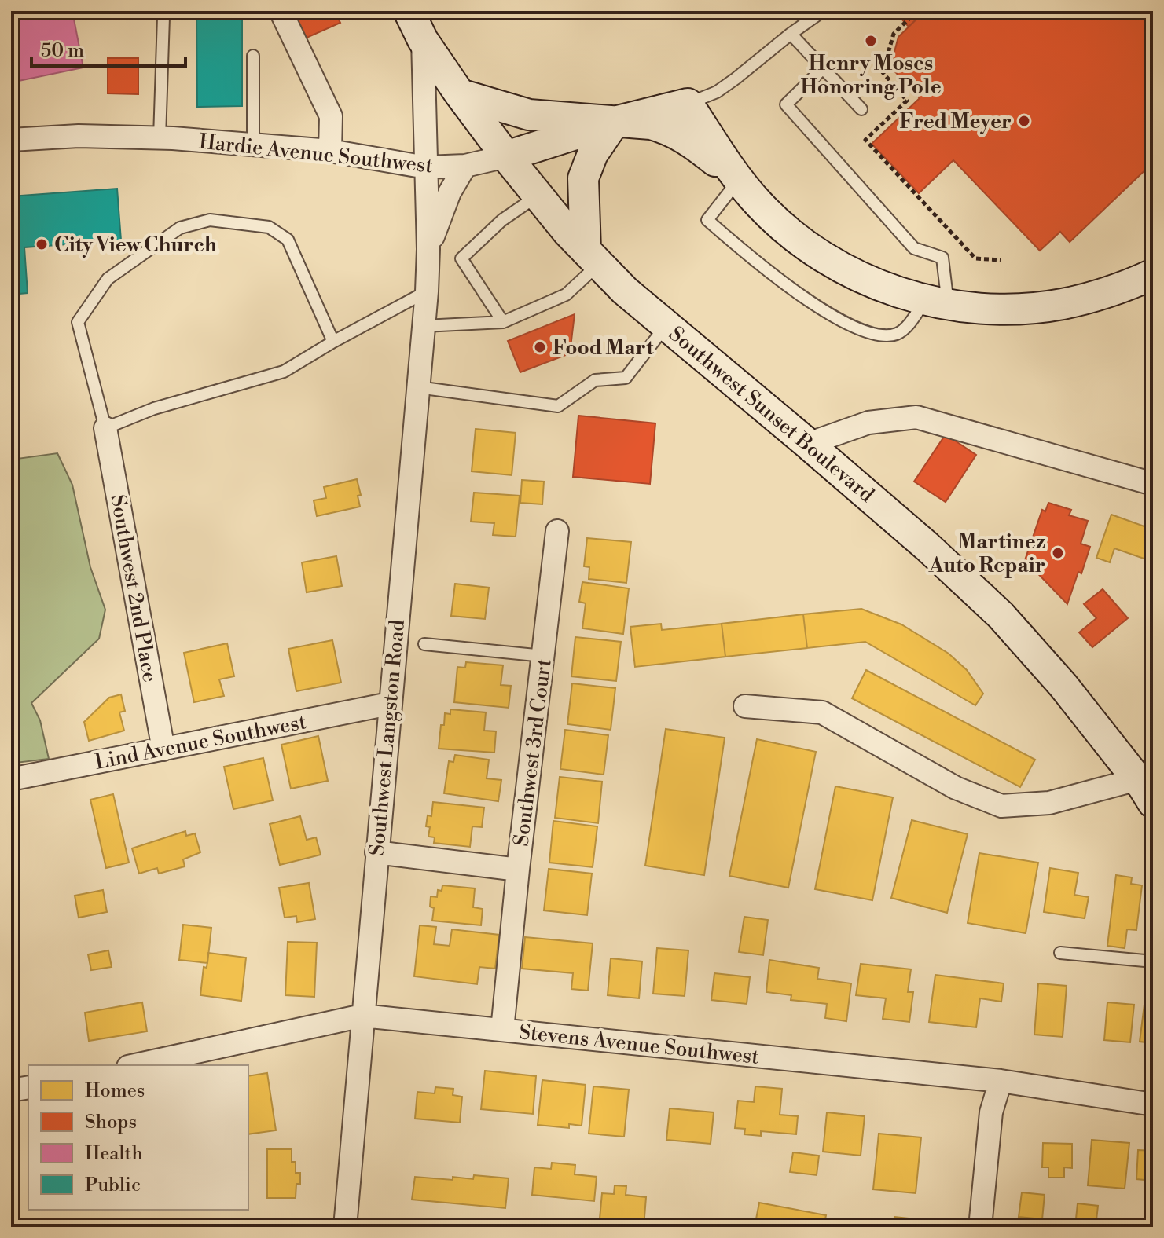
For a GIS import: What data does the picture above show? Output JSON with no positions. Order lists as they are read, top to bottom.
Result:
{
  "streets": {
    "main road": ["Hardie Avenue Southwest", "Southwest Sunset Boulevard"],
    "street": [
      "Southwest 2nd Place",
      "Southwest Langston Road",
      "Lind Avenue Southwest",
      "Southwest 3rd Court",
      "Stevens Avenue Southwest"
    ]
  },
  "crossings": [
    ["Hardie Avenue Southwest", "Southwest Sunset Boulevard"],
    ["Hardie Avenue Southwest", "Southwest Langston Road"],
    ["Southwest Sunset Boulevard", "Southwest Langston Road"],
    ["Southwest 2nd Place", "Lind Avenue Southwest"],
    ["Southwest Langston Road", "Lind Avenue Southwest"],
    ["Southwest Langston Road", "Southwest 3rd Court"],
    ["Southwest Langston Road", "Stevens Avenue Southwest"]
  ],
  "places": [
    "Henry Moses Honoring Pole",
    "Fred Meyer",
    "City View Church",
    "Food Mart",
    "Martinez Auto Repair"
  ],
  "legend": [
    "Homes",
    "Shops",
    "Health",
    "Public"
  ],
  "scale_bar": "50 m"
}
